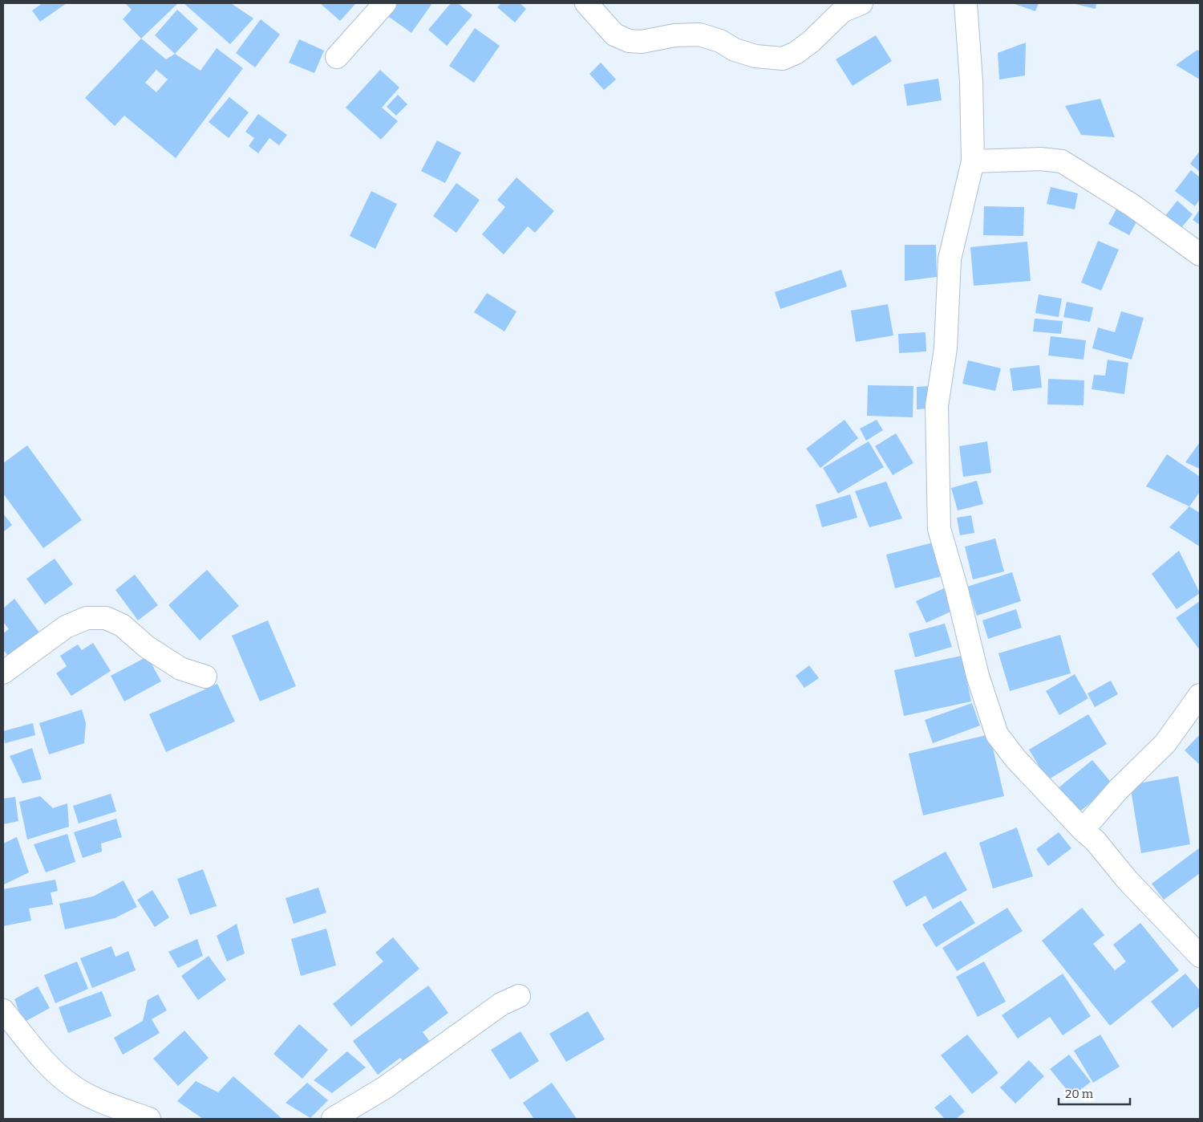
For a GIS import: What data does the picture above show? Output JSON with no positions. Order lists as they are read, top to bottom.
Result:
{
  "scale_bar": "20 m"
}
